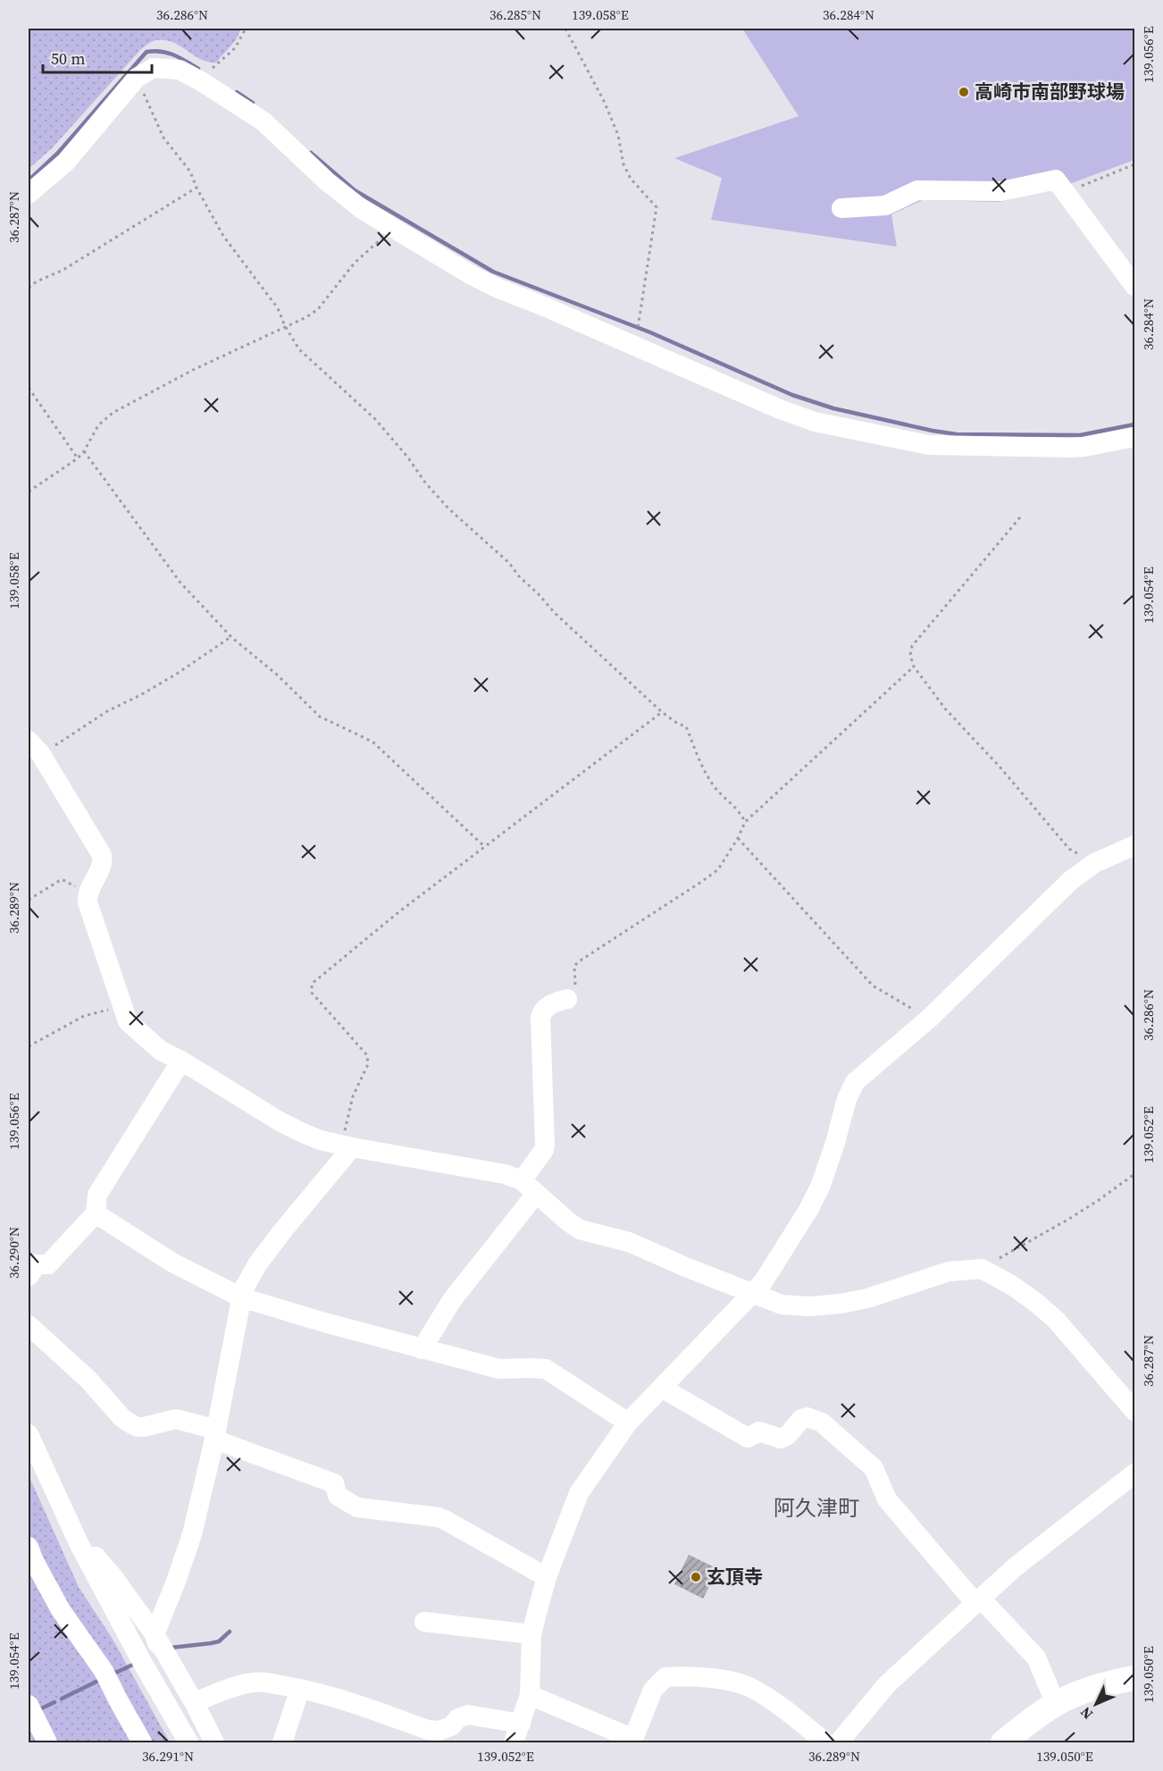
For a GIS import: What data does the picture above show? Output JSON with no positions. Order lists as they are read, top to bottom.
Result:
{
  "districts": ["阿久津町"],
  "places": ["高崎市南部野球場", "玄頂寺"],
  "scale_bar": "50 m",
  "north": "bottom left",
  "coordinates": [
    "36.286°N",
    "36.285°N",
    "139.058°E",
    "36.284°N",
    "139.056°E",
    "36.287°N",
    "139.054°E",
    "36.289°N",
    "139.052°E",
    "36.290°N",
    "139.050°E",
    "36.291°N"
  ]
}
